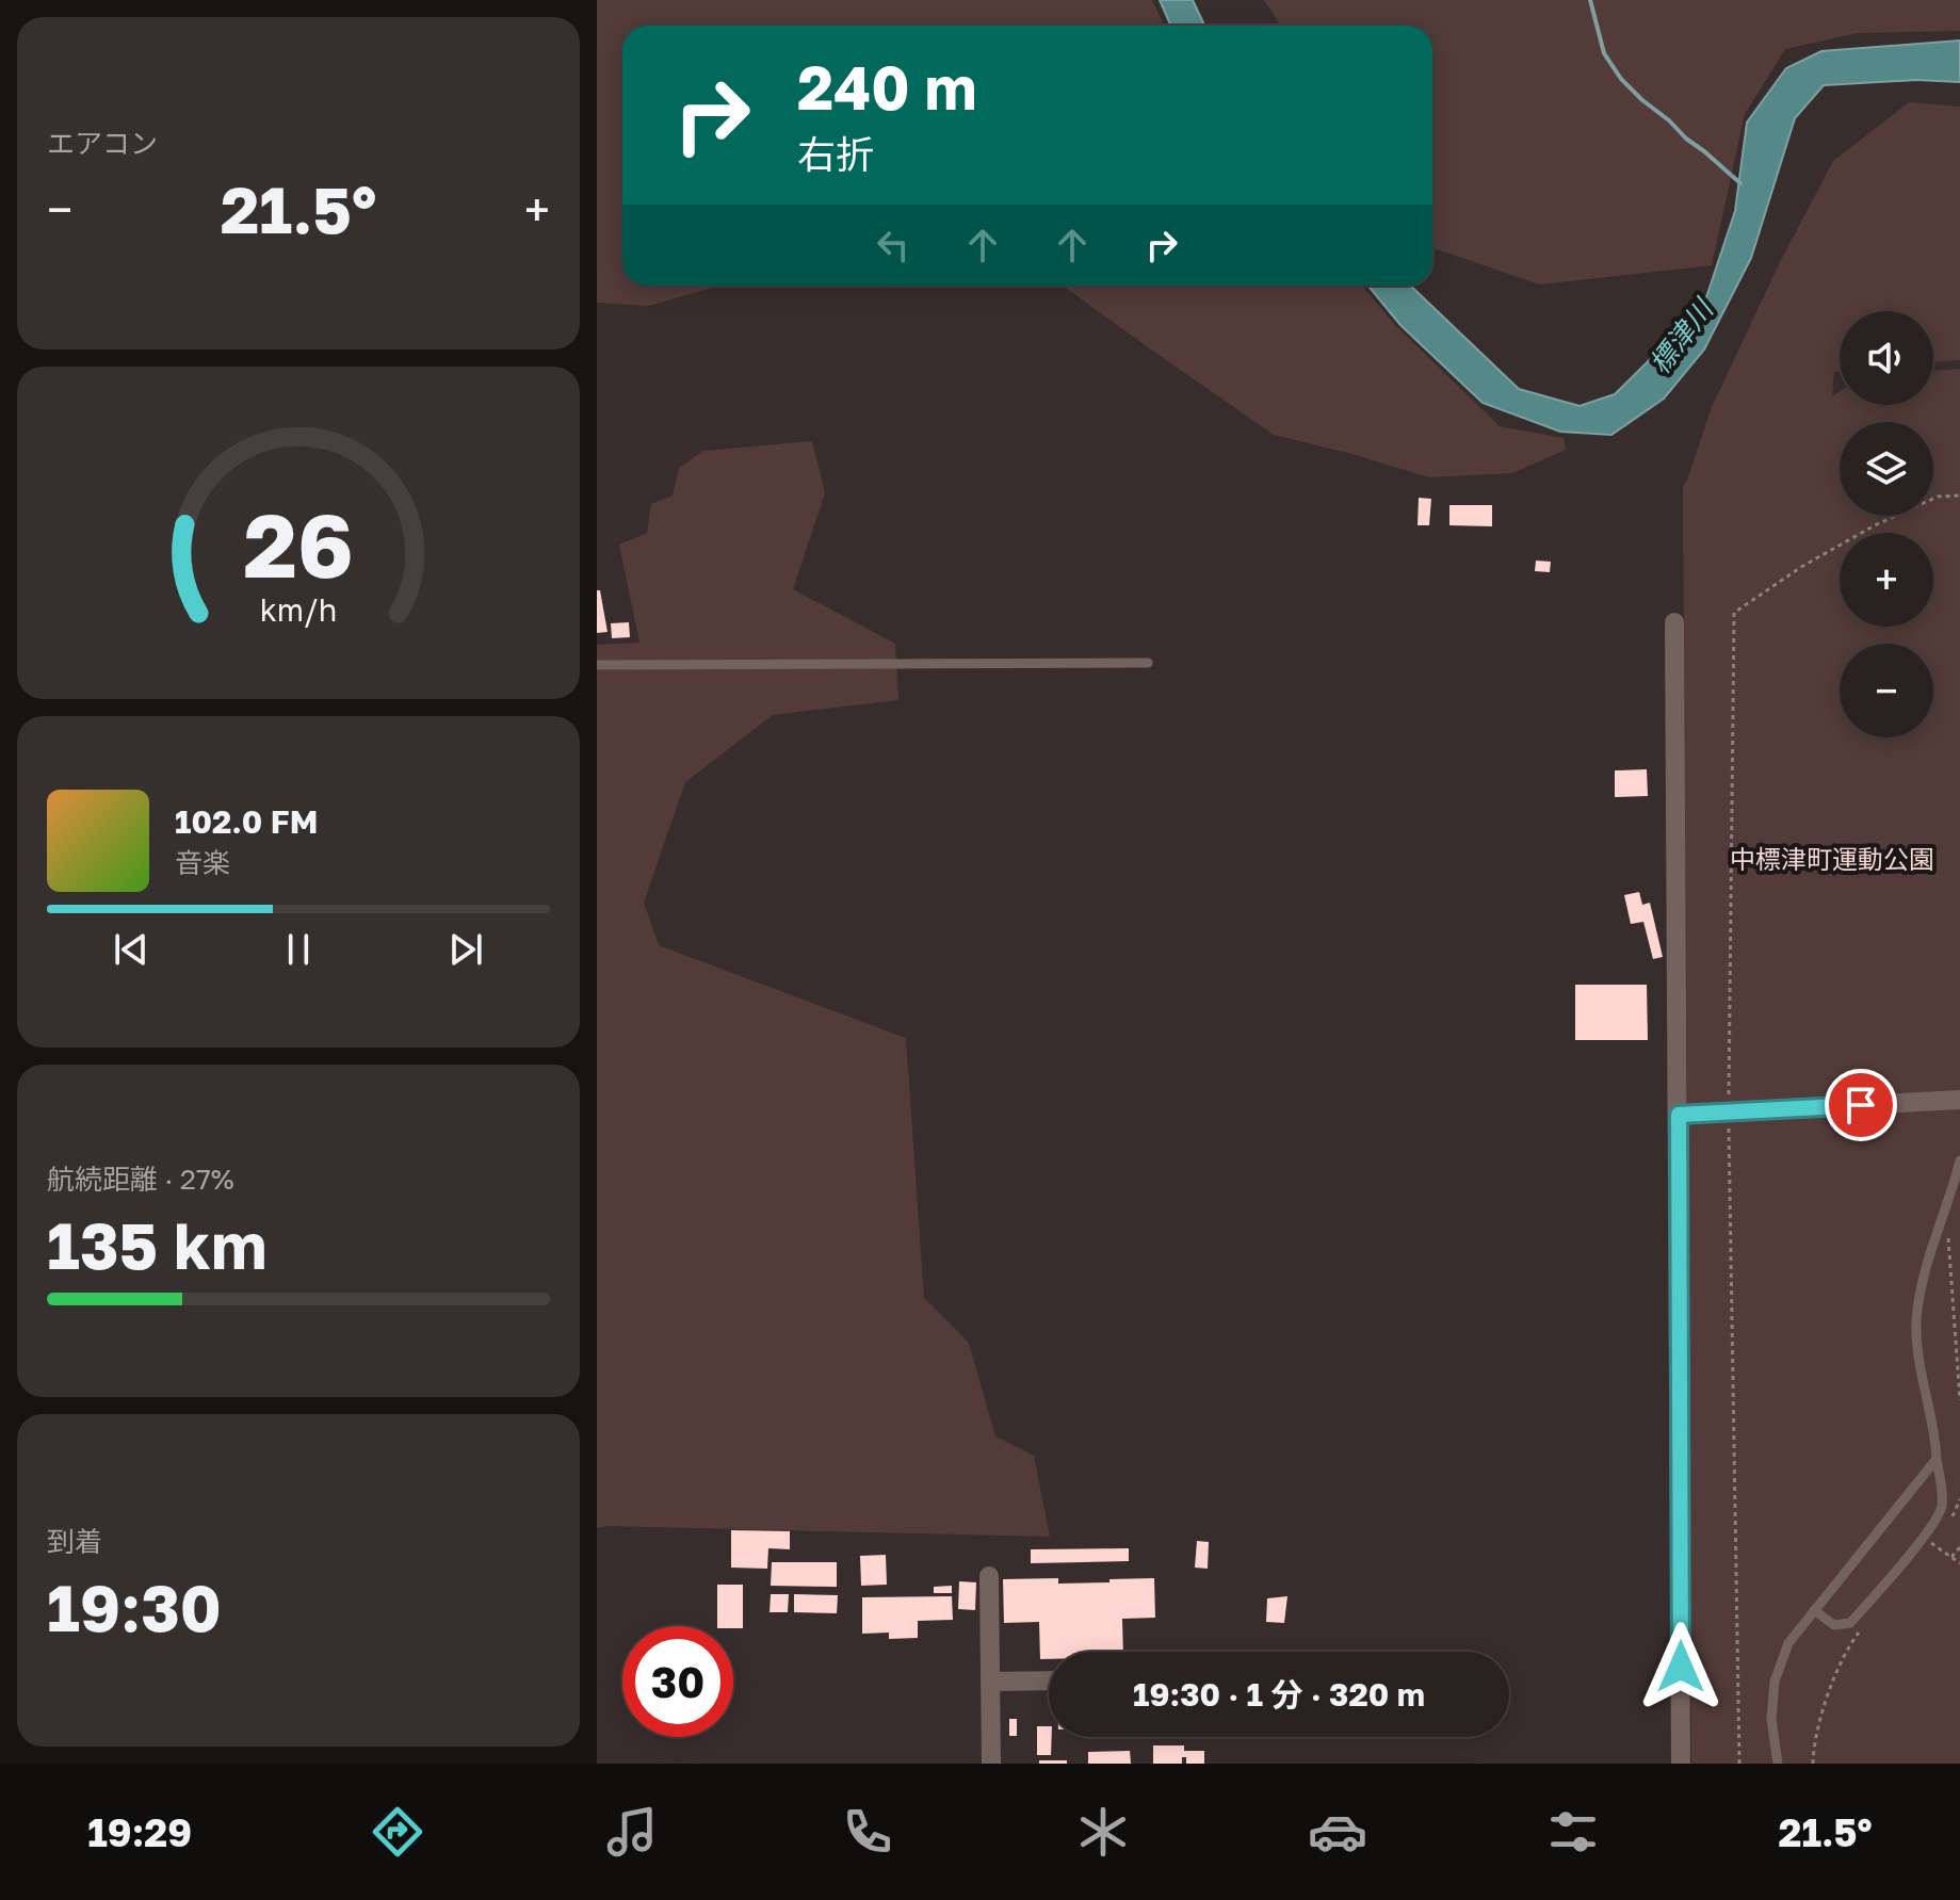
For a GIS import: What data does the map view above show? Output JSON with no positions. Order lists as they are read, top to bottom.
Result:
{
  "water": ["標津川"],
  "parks": ["中標津町運動公園"],
  "page": {
    "tile": [
      "エアコン",
      ["航続距離 · 27%", "135 km"],
      ["到着", "19:30"]
    ],
    "turn": ["240 m", "右折"],
    "heat": ["−", "21.5°", "+"],
    "map_buttons": ["+", "−"],
    "song": ["102.0 FM", "音楽"],
    "limit": "30",
    "trip": "19:30 · 1 分 · 320 m",
    "tabs": ["19:29", "21.5°"],
    "gauge": ["26", "km/h"]
  }
}
